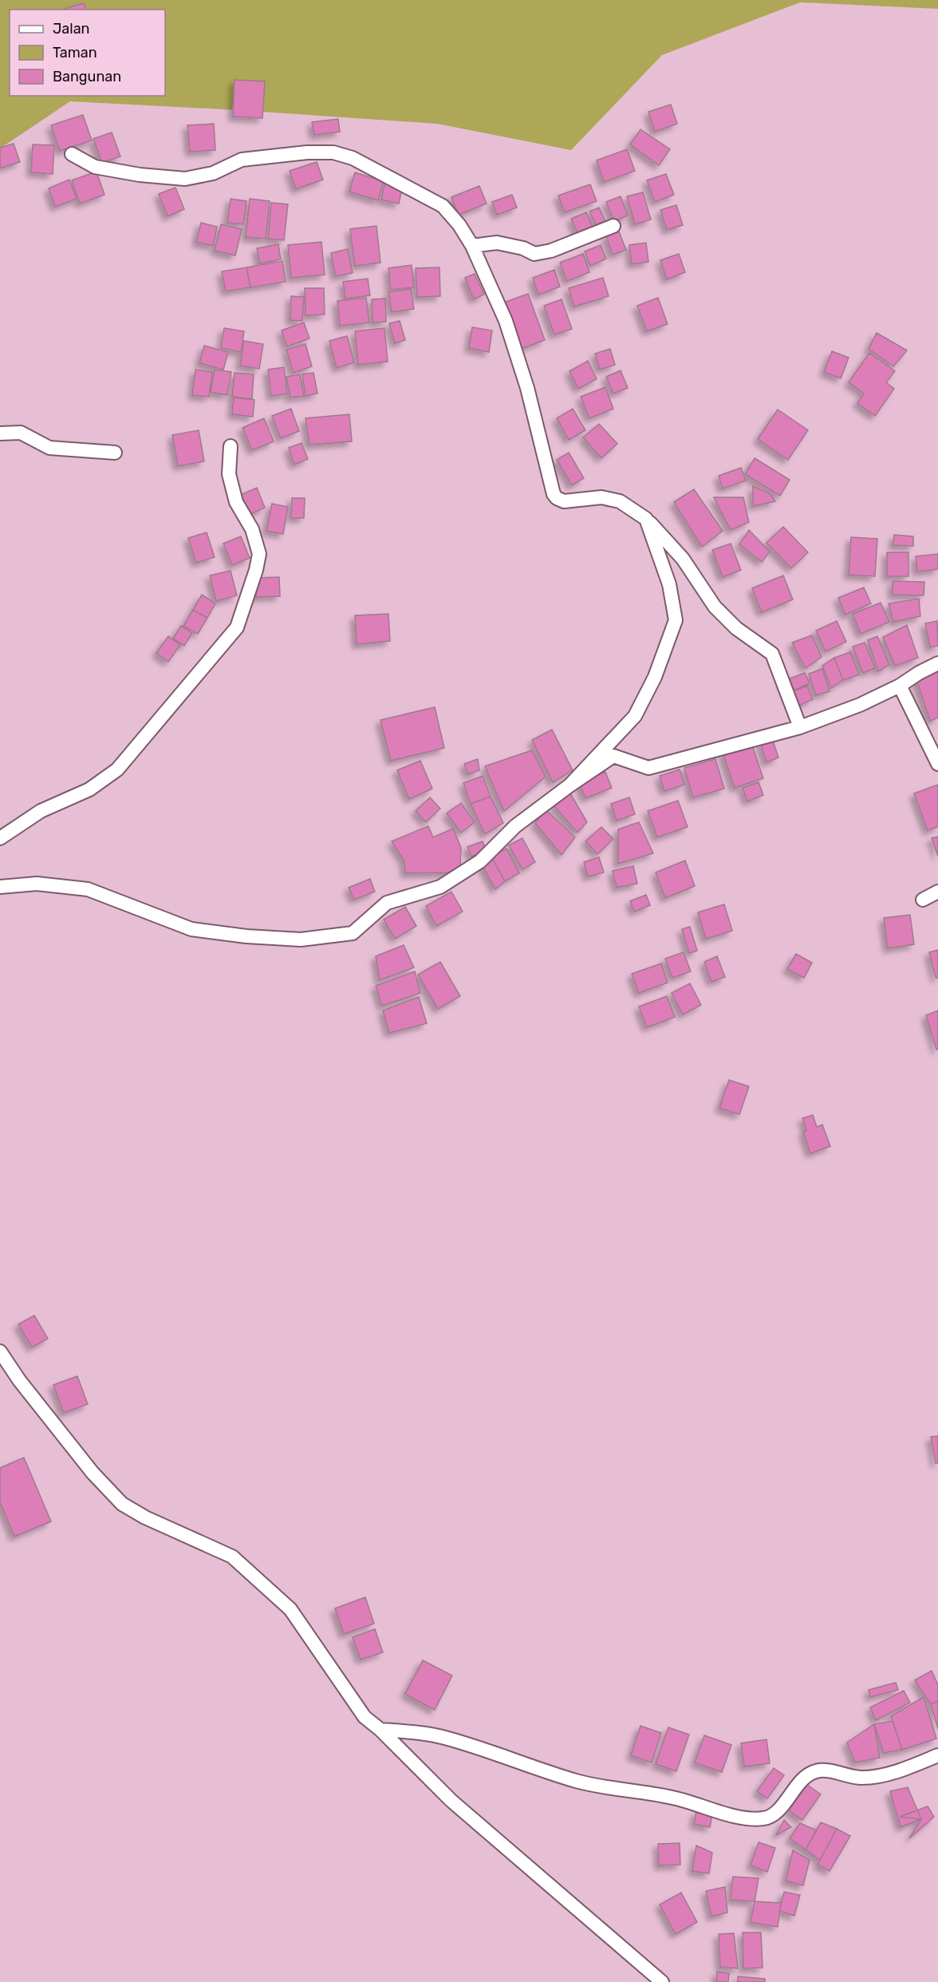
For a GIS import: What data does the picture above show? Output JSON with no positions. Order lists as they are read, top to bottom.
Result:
{
  "legend": ["Jalan", "Taman", "Bangunan"]
}
